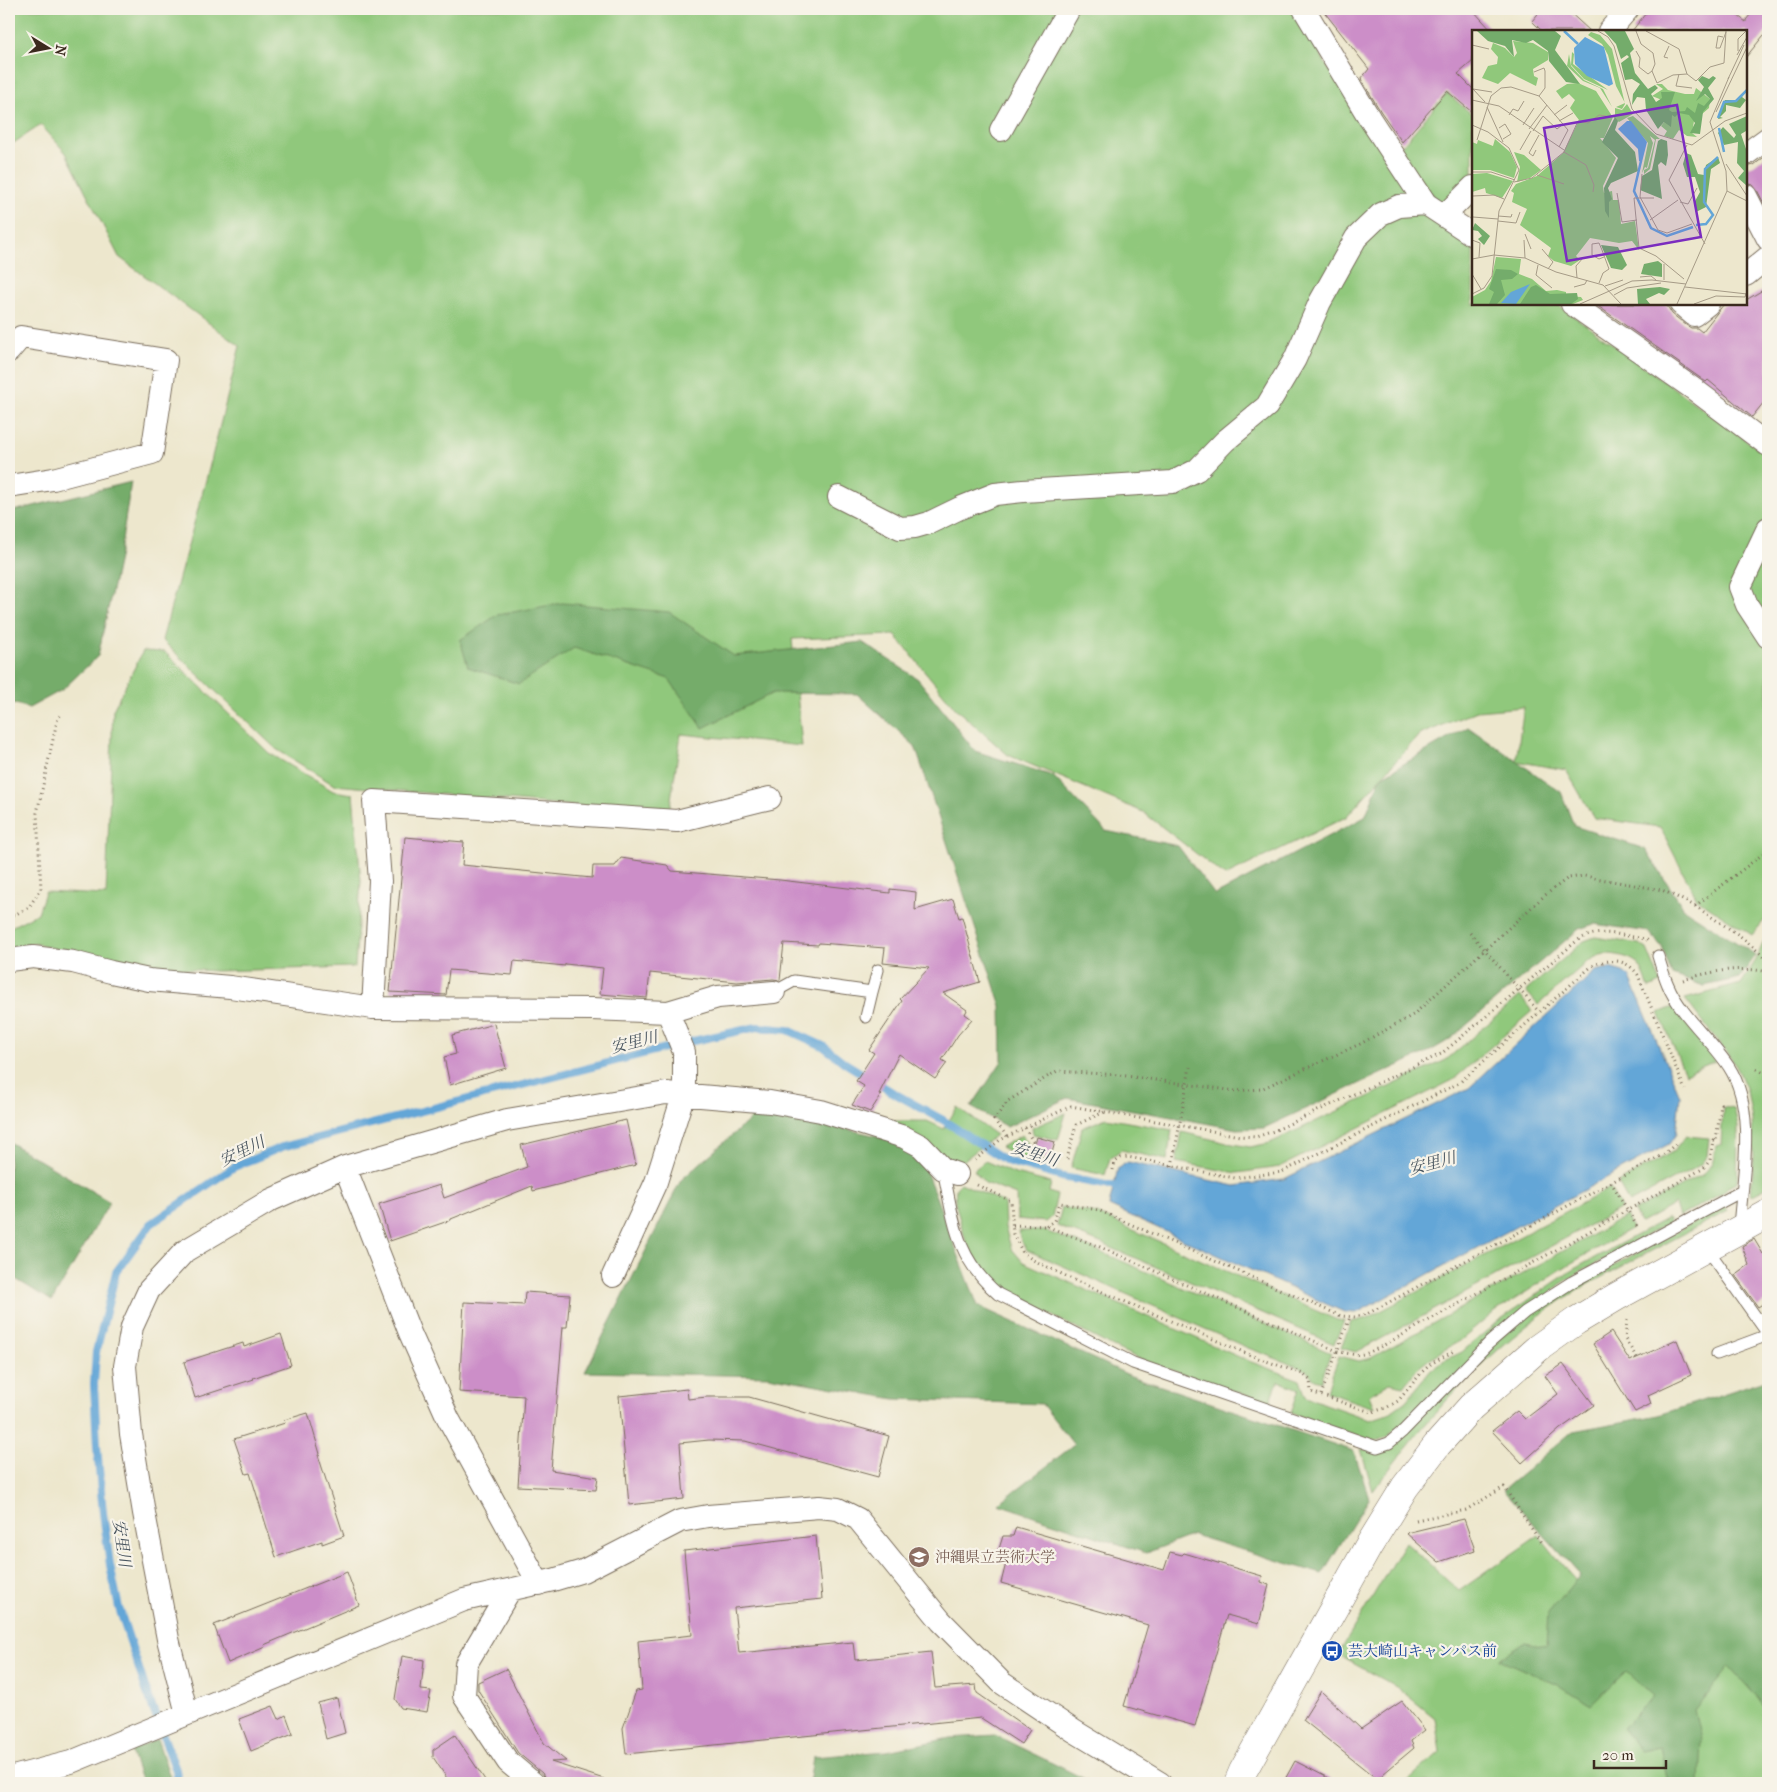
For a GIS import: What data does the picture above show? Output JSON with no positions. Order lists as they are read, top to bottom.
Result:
{
  "water": ["安里川"],
  "places": {
    "school or university": ["沖縄県立芸術大学"],
    "bus stop": ["芸大崎山キャンパス前"]
  },
  "scale_bar": "20 m",
  "north": "right"
}
